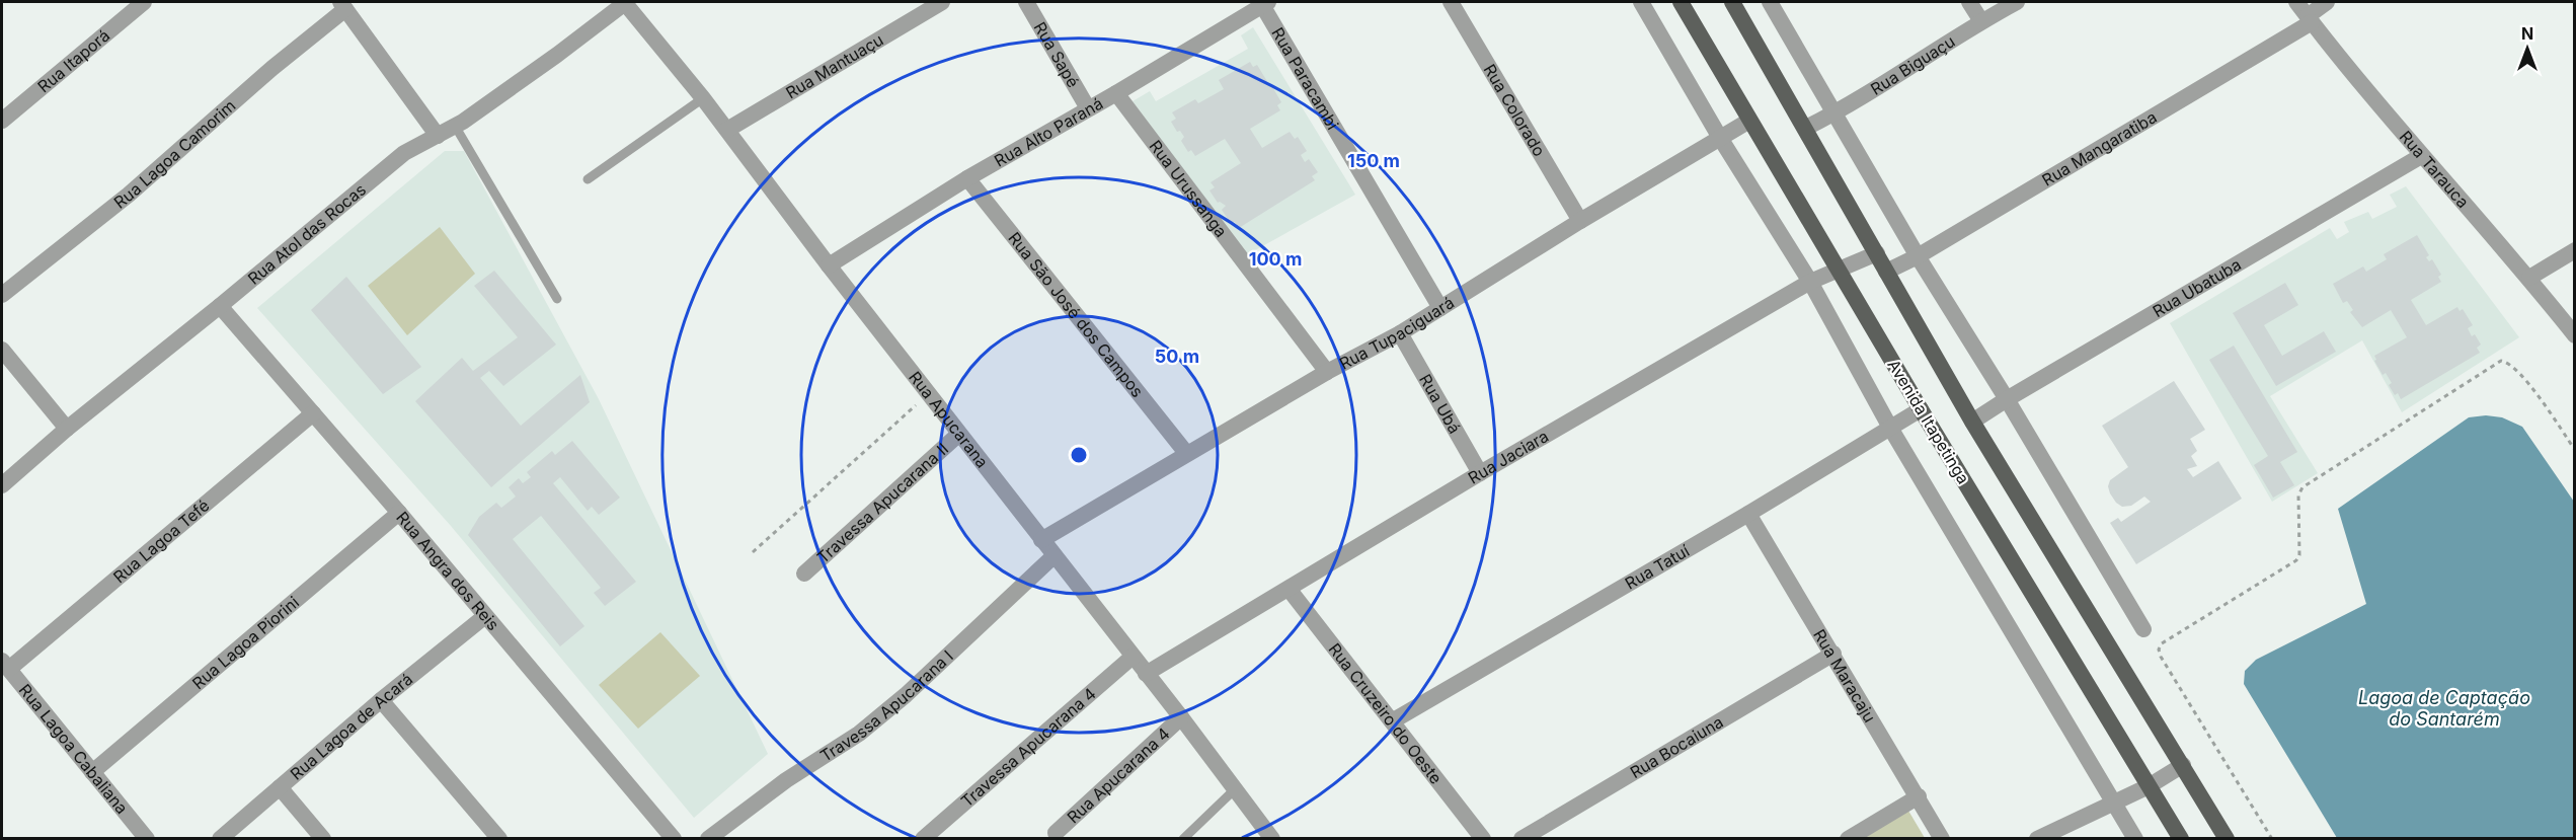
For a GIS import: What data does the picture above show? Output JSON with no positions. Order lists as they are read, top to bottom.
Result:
{
  "streets": {
    "main road": ["Avenida Itapetinga"],
    "street": [
      "Rua Sapé",
      "Rua Itaporá",
      "Rua Biguaçu",
      "Rua Mantuaçu",
      "Rua Paracambi",
      "Rua Colorado",
      "Rua Alto Paraná",
      "Rua Mangaratiba",
      "Rua Lagoa Camorim",
      "Rua Tarauca",
      "Rua Urussanga",
      "Rua Atol das Rocas",
      "Rua Ubatuba",
      "Rua São José dos Campos",
      "Rua Tupaciguará",
      "Rua Ubá",
      "Rua Apucarana",
      "Rua Jaciara",
      "Travessa Apucarana II",
      "Rua Lagoa Tefé",
      "Rua Tatuí",
      "Rua Angra dos Reis",
      "Rua Lagoa Piorini",
      "Rua Maracaju",
      "Travessa Apucarana I",
      "Rua Cruzeiro do Oeste",
      "Rua Lagoa de Acará",
      "Rua Bocaiuna",
      "Travessa Apucarana 4",
      "Rua Lagoa Cabaliana",
      "Rua Apucarana 4"
    ]
  },
  "crossings": [
    ["Rua Sapé", "Rua Alto Paraná"],
    ["Rua Mantuaçu", "Rua Apucarana"],
    ["Rua Paracambi", "Rua Alto Paraná"],
    ["Rua Paracambi", "Rua Tupaciguará"],
    ["Rua Colorado", "Rua Tupaciguará"],
    ["Rua Alto Paraná", "Rua Urussanga"],
    ["Rua Alto Paraná", "Rua São José dos Campos"],
    ["Rua Alto Paraná", "Rua Apucarana"],
    ["Rua Mangaratiba", "Rua Tarauca"],
    ["Rua Tarauca", "Rua Ubatuba"],
    ["Rua Urussanga", "Rua Tupaciguará"],
    ["Rua Atol das Rocas", "Rua Apucarana"],
    ["Rua Atol das Rocas", "Rua Angra dos Reis"],
    ["Rua São José dos Campos", "Rua Tupaciguará"],
    ["Rua Tupaciguará", "Rua Ubá"],
    ["Rua Tupaciguará", "Rua Apucarana"],
    ["Rua Tupaciguará", "Avenida Itapetinga"],
    ["Rua Ubá", "Rua Jaciara"],
    ["Rua Apucarana", "Rua Jaciara"],
    ["Rua Apucarana", "Travessa Apucarana II"],
    ["Rua Apucarana", "Travessa Apucarana I"],
    ["Rua Apucarana", "Travessa Apucarana 4"],
    ["Rua Apucarana", "Rua Apucarana 4"],
    ["Avenida Itapetinga", "Rua Jaciara"],
    ["Avenida Itapetinga", "Rua Tatuí"],
    ["Rua Jaciara", "Rua Cruzeiro do Oeste"],
    ["Rua Lagoa Tefé", "Rua Angra dos Reis"],
    ["Rua Lagoa Tefé", "Rua Lagoa Cabaliana"],
    ["Rua Tatuí", "Rua Maracaju"],
    ["Rua Tatuí", "Rua Cruzeiro do Oeste"],
    ["Rua Angra dos Reis", "Rua Lagoa Piorini"],
    ["Rua Angra dos Reis", "Rua Lagoa de Acará"],
    ["Rua Lagoa Piorini", "Rua Lagoa Cabaliana"],
    ["Rua Maracaju", "Rua Bocaiuna"]
  ],
  "water": ["Lagoa de Captação do Santarém"],
  "north": "top",
  "rings": ["150 m", "100 m", "50 m"]
}
